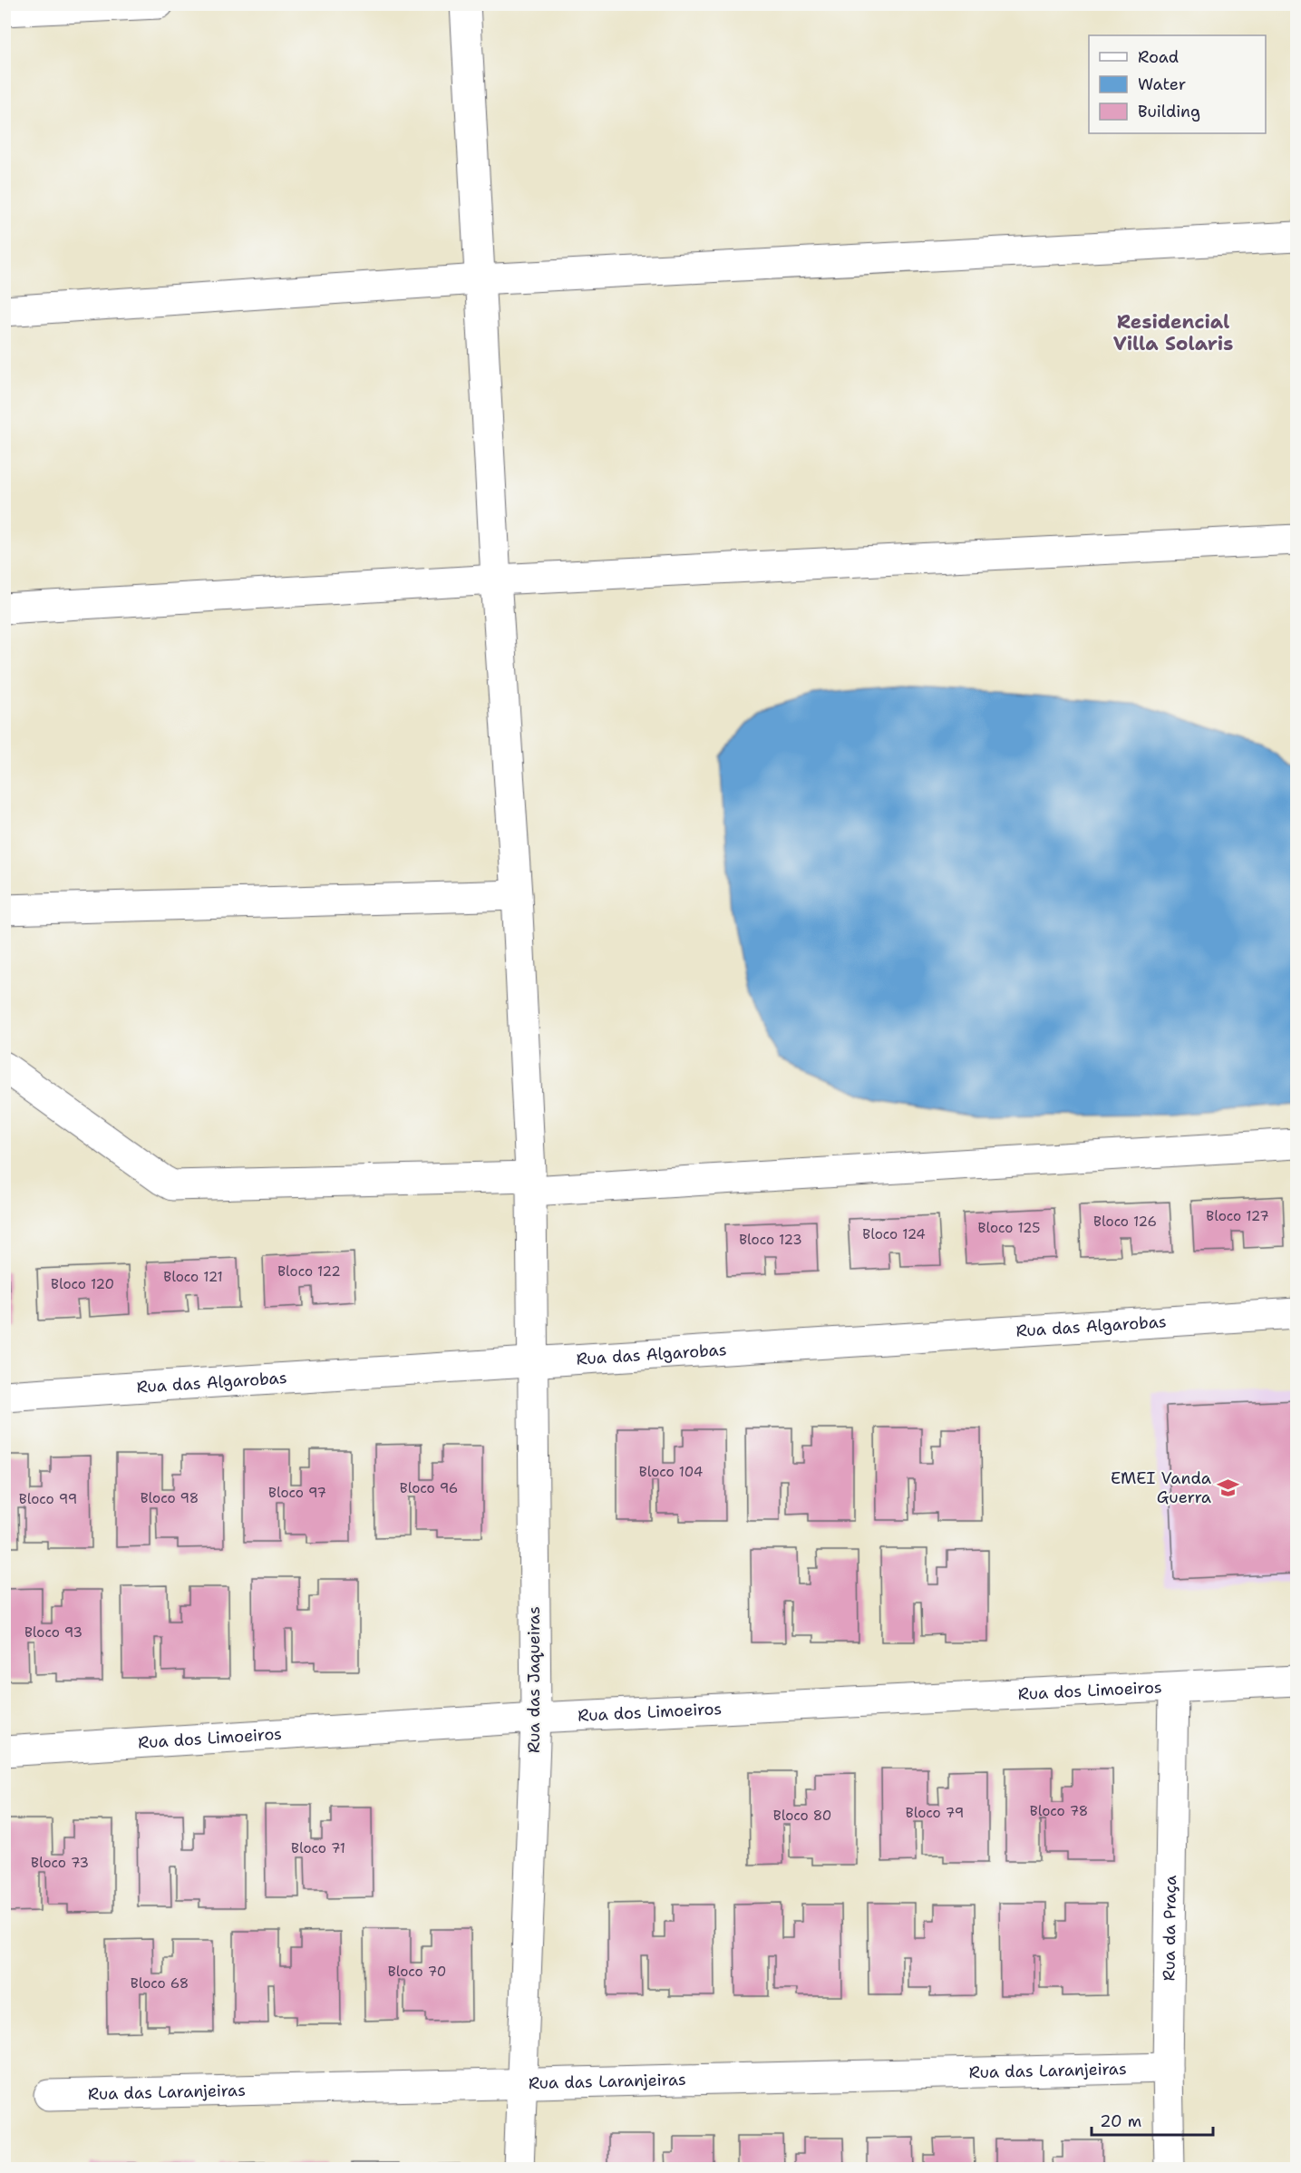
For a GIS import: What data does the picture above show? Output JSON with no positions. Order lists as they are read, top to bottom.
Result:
{
  "streets": {
    "street": [
      "Rua das Algarobas",
      "Rua das Jaqueiras",
      "Rua dos Limoeiros",
      "Rua da Praça",
      "Rua das Laranjeiras"
    ]
  },
  "crossings": [
    ["Rua das Algarobas", "Rua das Jaqueiras"],
    ["Rua das Jaqueiras", "Rua dos Limoeiros"],
    ["Rua das Jaqueiras", "Rua das Laranjeiras"],
    ["Rua dos Limoeiros", "Rua da Praça"],
    ["Rua da Praça", "Rua das Laranjeiras"]
  ],
  "districts": ["Residencial Villa Solaris"],
  "places": {
    "school or university": ["EMEI Vanda Guerra"]
  },
  "house_numbers": [
    "Bloco 127",
    "Bloco 126",
    "Bloco 125",
    "Bloco 124",
    "Bloco 123",
    "Bloco 122",
    "Bloco 121",
    "Bloco 120",
    "Bloco 104",
    "Bloco 96",
    "Bloco 97",
    "Bloco 98",
    "Bloco 99",
    "Bloco 93",
    "Bloco 78",
    "Bloco 79",
    "Bloco 80",
    "Bloco 71",
    "Bloco 73",
    "Bloco 70",
    "Bloco 68"
  ],
  "legend": ["Road", "Water", "Building"],
  "scale_bar": "20 m"
}
